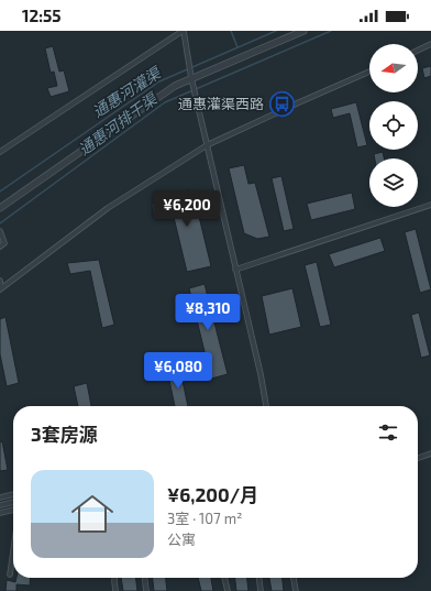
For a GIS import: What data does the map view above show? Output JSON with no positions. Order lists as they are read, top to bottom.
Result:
{
  "water": ["通惠河灌渠", "通惠河排干渠"],
  "places": {
    "bus stop": ["通惠灌渠西路"]
  },
  "north": "left",
  "page": {
    "status": "12:55",
    "price": ["¥6,200", "¥8,310", "¥6,080"],
    "heading": "3套房源",
    "list": [
      {
        "name": "¥6,200/月",
        "note": "3室 · 107 m² · 公寓"
      }
    ]
  }
}
